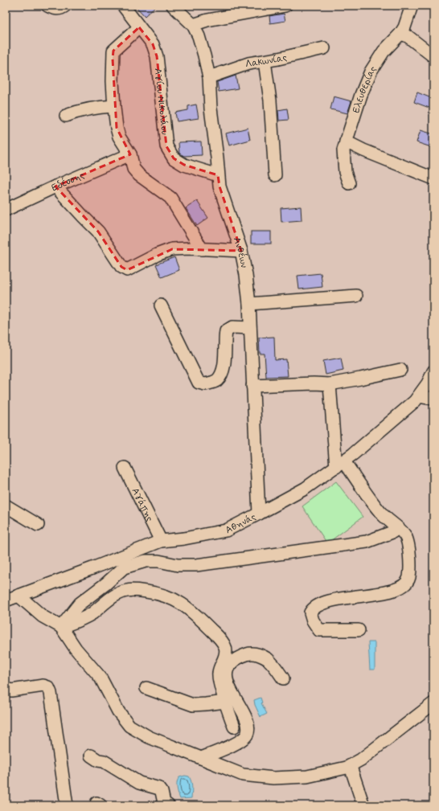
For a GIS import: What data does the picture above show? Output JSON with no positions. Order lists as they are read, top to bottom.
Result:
{
  "streets": {
    "street": [
      "Λακωνίας",
      "Ελευθερίας",
      "Αγίου Νικολάου",
      "Εδέσσης",
      "Ανθέων",
      "Αγάπης",
      "Αθηνάς"
    ]
  },
  "crossings": [
    ["Λακωνίας", "Ανθέων"],
    ["Αγίου Νικολάου", "Ανθέων"],
    ["Ανθέων", "Αθηνάς"],
    ["Αγάπης", "Αθηνάς"]
  ]
}
